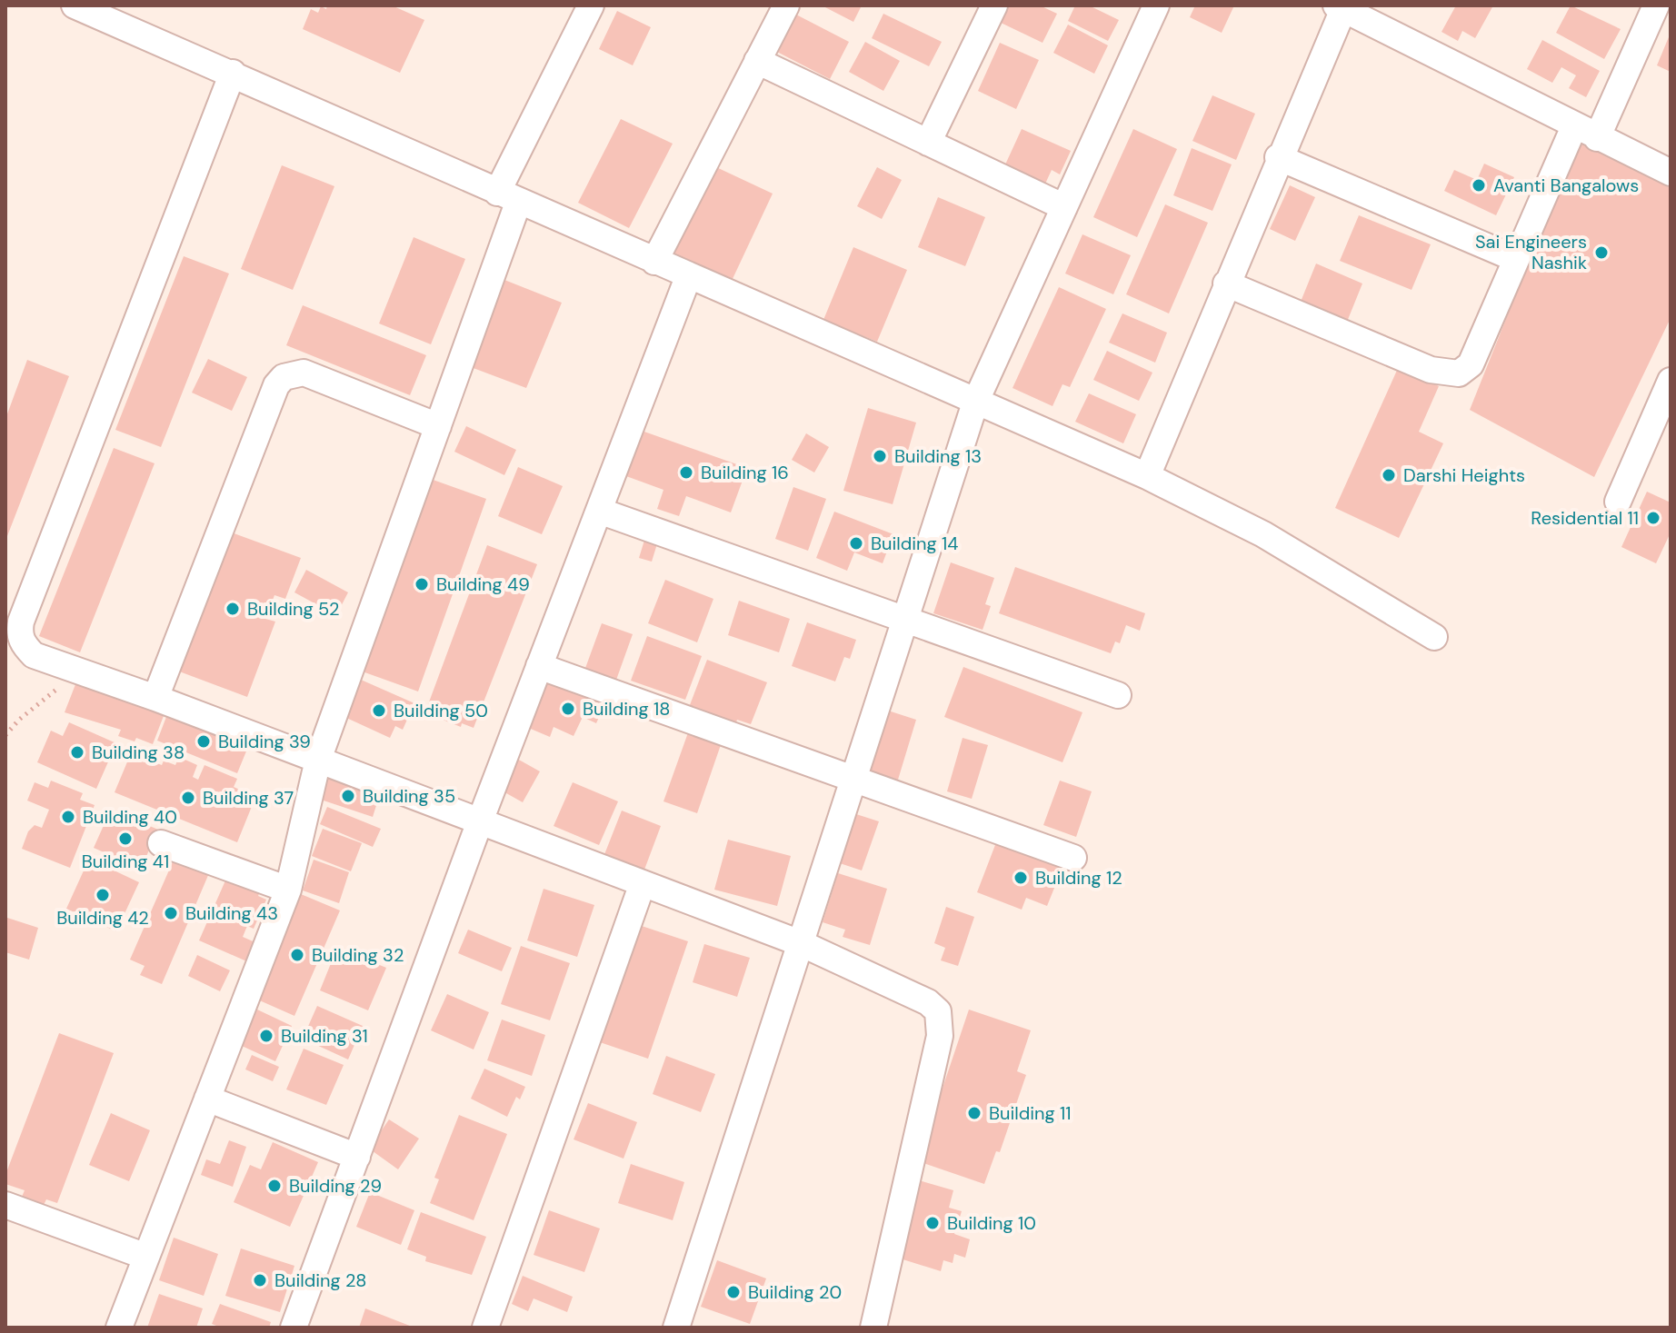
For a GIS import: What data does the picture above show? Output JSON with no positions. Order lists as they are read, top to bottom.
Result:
{
  "places": [
    "Avanti Bangalows",
    "Sai Engineers Nashik",
    "Building 13",
    "Building 16",
    "Darshi Heights",
    "Residential 11",
    "Building 14",
    "Building 49",
    "Building 52",
    "Building 18",
    "Building 50",
    "Building 39",
    "Building 38",
    "Building 35",
    "Building 37",
    "Building 40",
    "Building 41",
    "Building 12",
    "Building 42",
    "Building 43",
    "Building 32",
    "Building 31",
    "Building 11",
    "Building 29",
    "Building 10",
    "Building 28",
    "Building 20"
  ]
}
